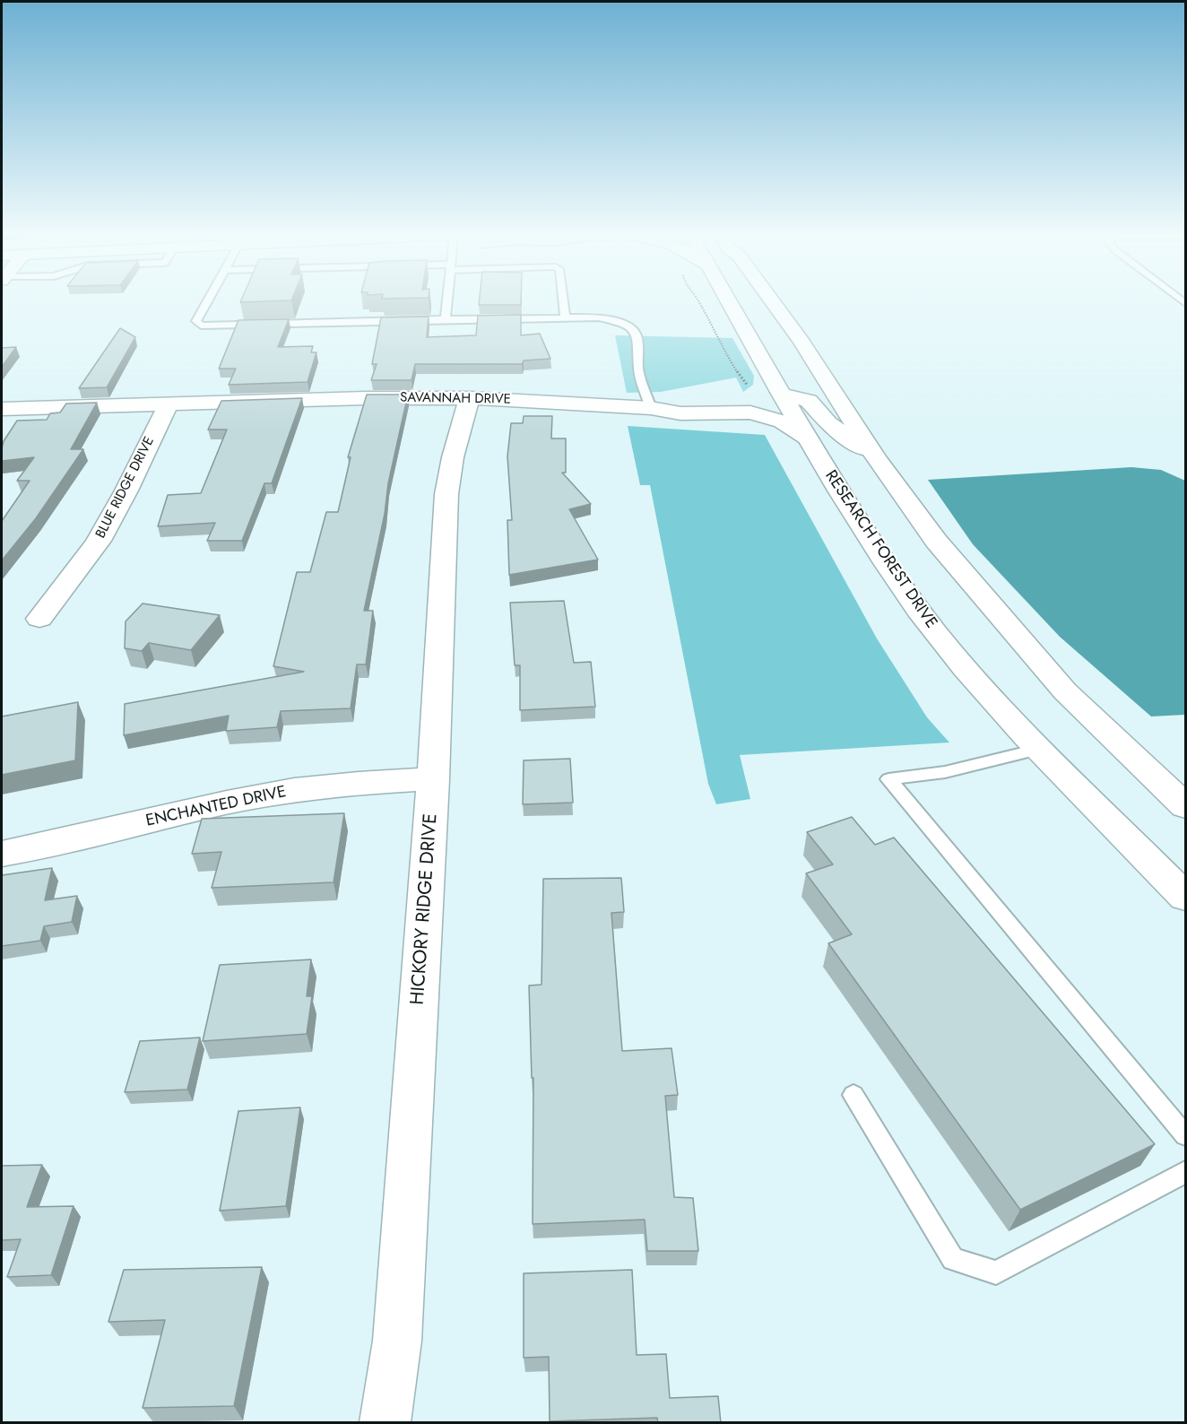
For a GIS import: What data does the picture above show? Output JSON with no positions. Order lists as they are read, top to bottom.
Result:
{
  "streets": {
    "main road": [
      "SAVANNAH DRIVE",
      "BLUE RIDGE DRIVE",
      "RESEARCH FOREST DRIVE",
      "ENCHANTED DRIVE",
      "HICKORY RIDGE DRIVE"
    ]
  },
  "crossings": [
    ["SAVANNAH DRIVE", "BLUE RIDGE DRIVE"],
    ["SAVANNAH DRIVE", "RESEARCH FOREST DRIVE"],
    ["SAVANNAH DRIVE", "HICKORY RIDGE DRIVE"],
    ["ENCHANTED DRIVE", "HICKORY RIDGE DRIVE"]
  ]
}
